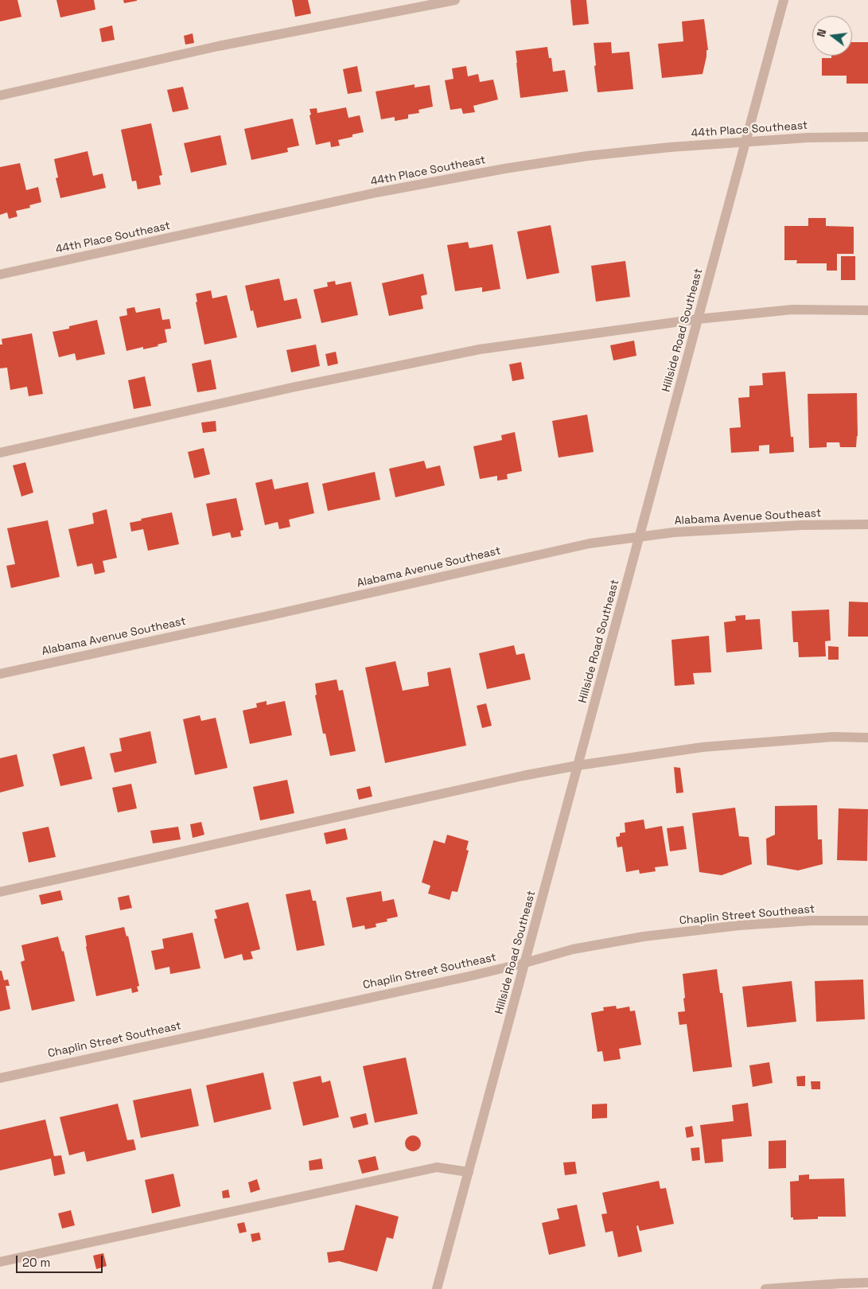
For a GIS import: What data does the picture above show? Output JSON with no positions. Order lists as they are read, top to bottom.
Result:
{
  "streets": {
    "street": [
      "44th Place Southeast",
      "Hillside Road Southeast",
      "Alabama Avenue Southeast",
      "Chaplin Street Southeast"
    ]
  },
  "crossings": [
    ["44th Place Southeast", "Hillside Road Southeast"],
    ["Hillside Road Southeast", "Alabama Avenue Southeast"],
    ["Hillside Road Southeast", "Chaplin Street Southeast"]
  ],
  "scale_bar": "20 m",
  "north": "left"
}
